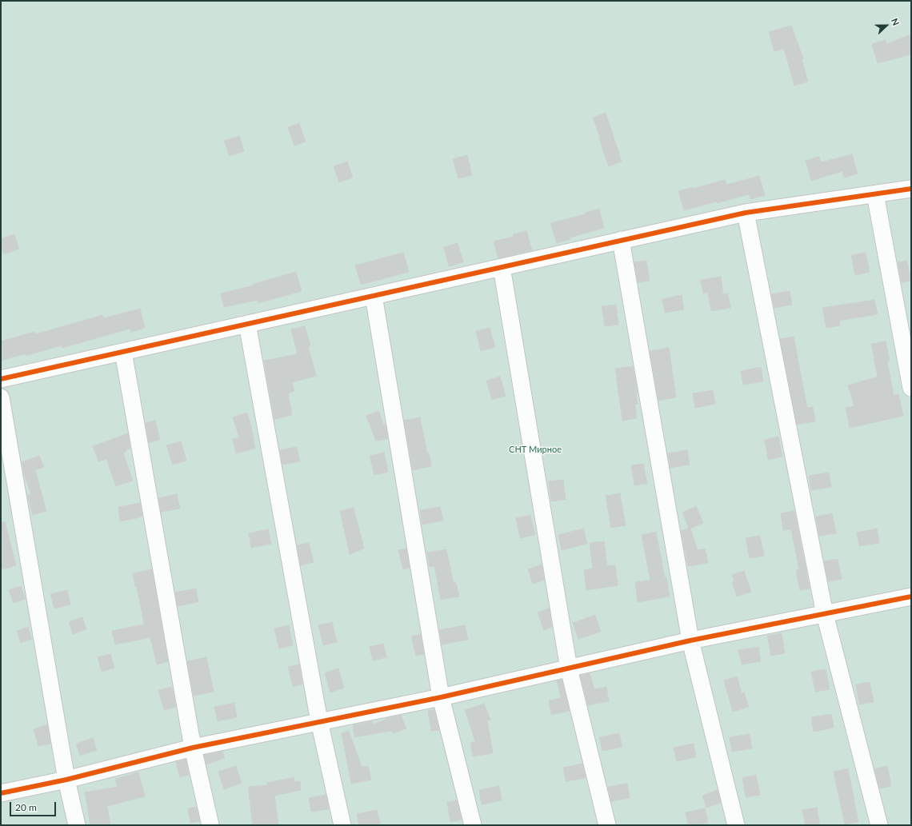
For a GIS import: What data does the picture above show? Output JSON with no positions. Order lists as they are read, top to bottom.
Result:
{
  "parks": ["СНТ Мирное"],
  "scale_bar": "20 m",
  "north": "right"
}
